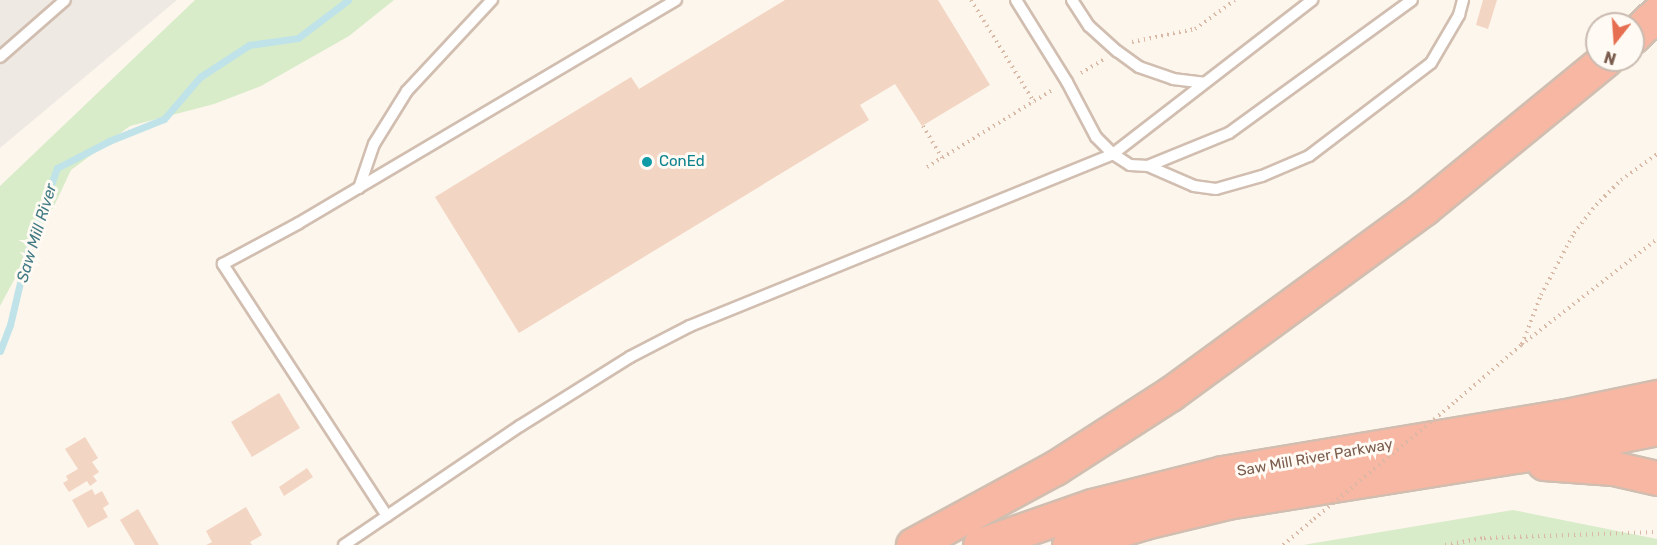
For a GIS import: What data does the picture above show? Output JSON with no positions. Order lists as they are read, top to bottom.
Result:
{
  "streets": {
    "highway": ["Saw Mill River Parkway"]
  },
  "water": ["Saw Mill River"],
  "places": ["ConEd"],
  "north": "bottom"
}
